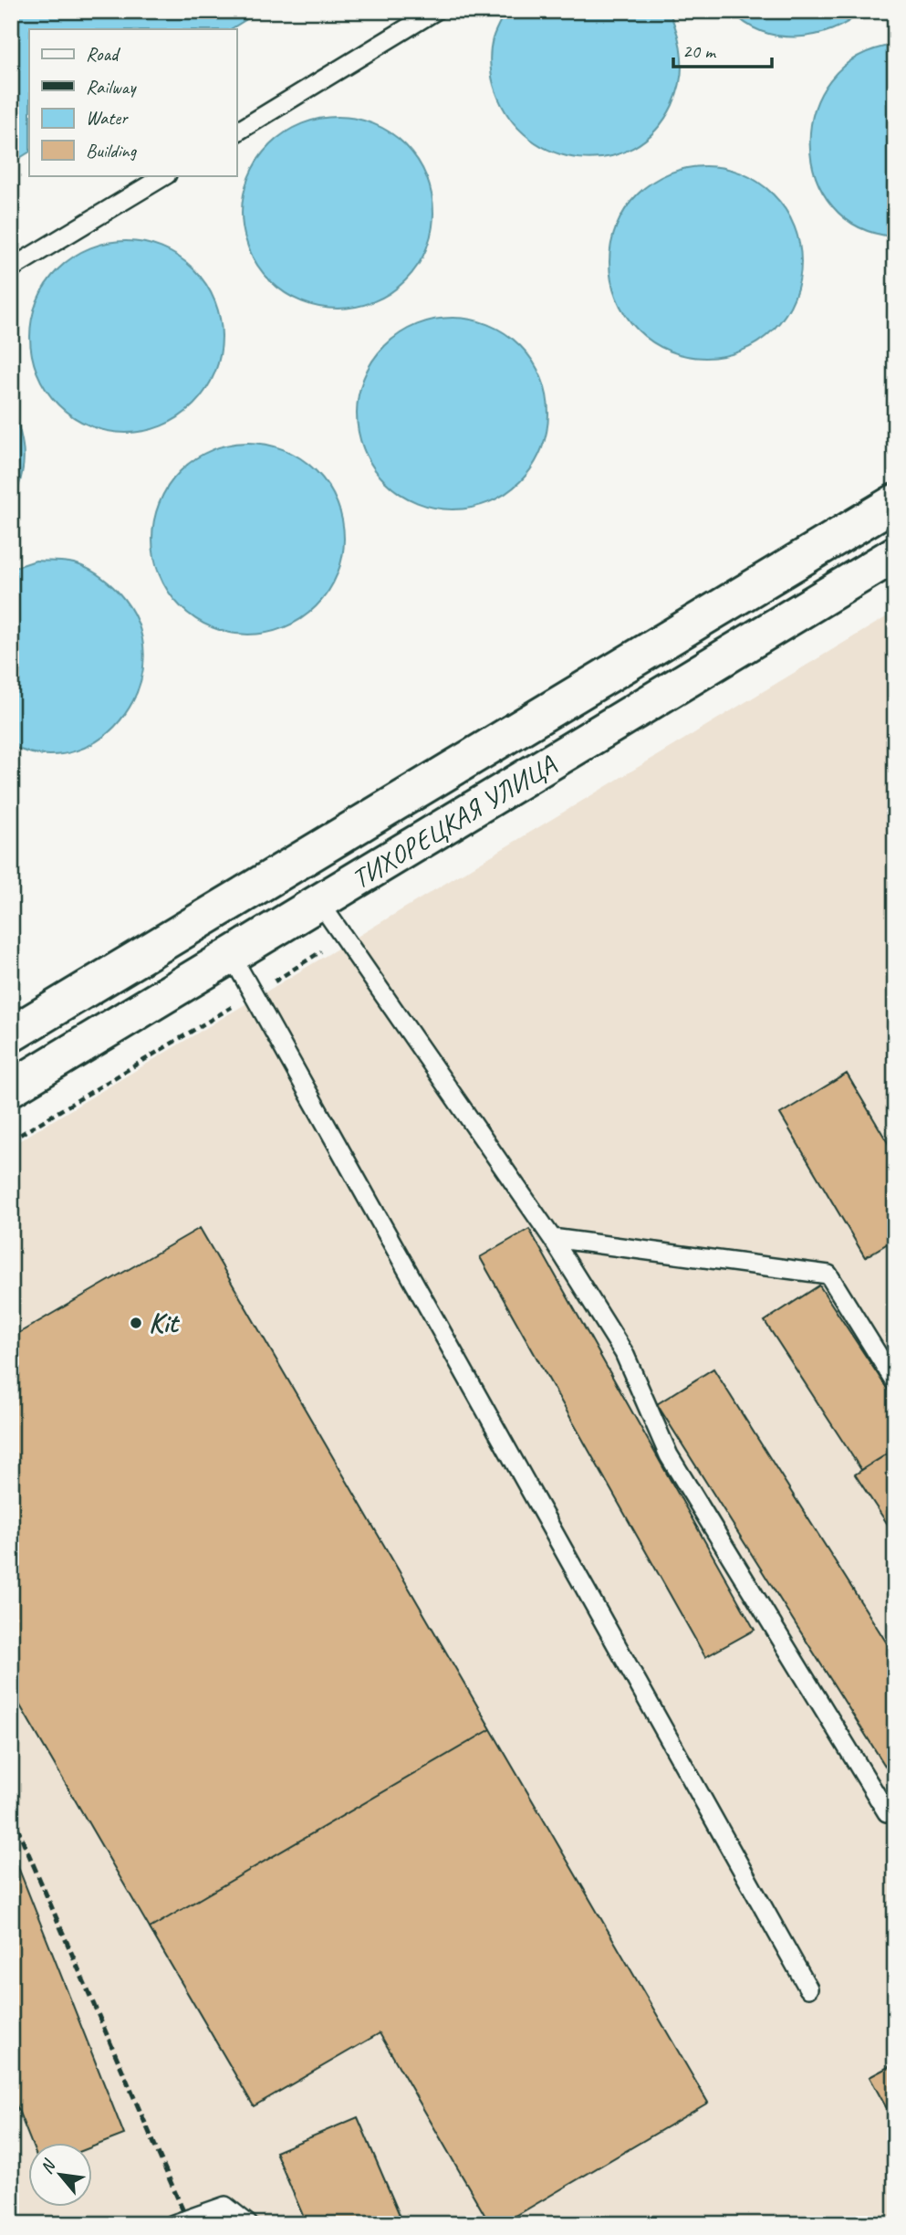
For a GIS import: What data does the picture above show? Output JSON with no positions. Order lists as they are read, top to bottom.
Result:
{
  "streets": {
    "main road": ["ТИХОРЕЦКАЯ УЛИЦА"]
  },
  "places": ["Kit"],
  "legend": [
    "Road",
    "Railway",
    "Water",
    "Building"
  ],
  "scale_bar": "20 m",
  "north": "top left"
}
